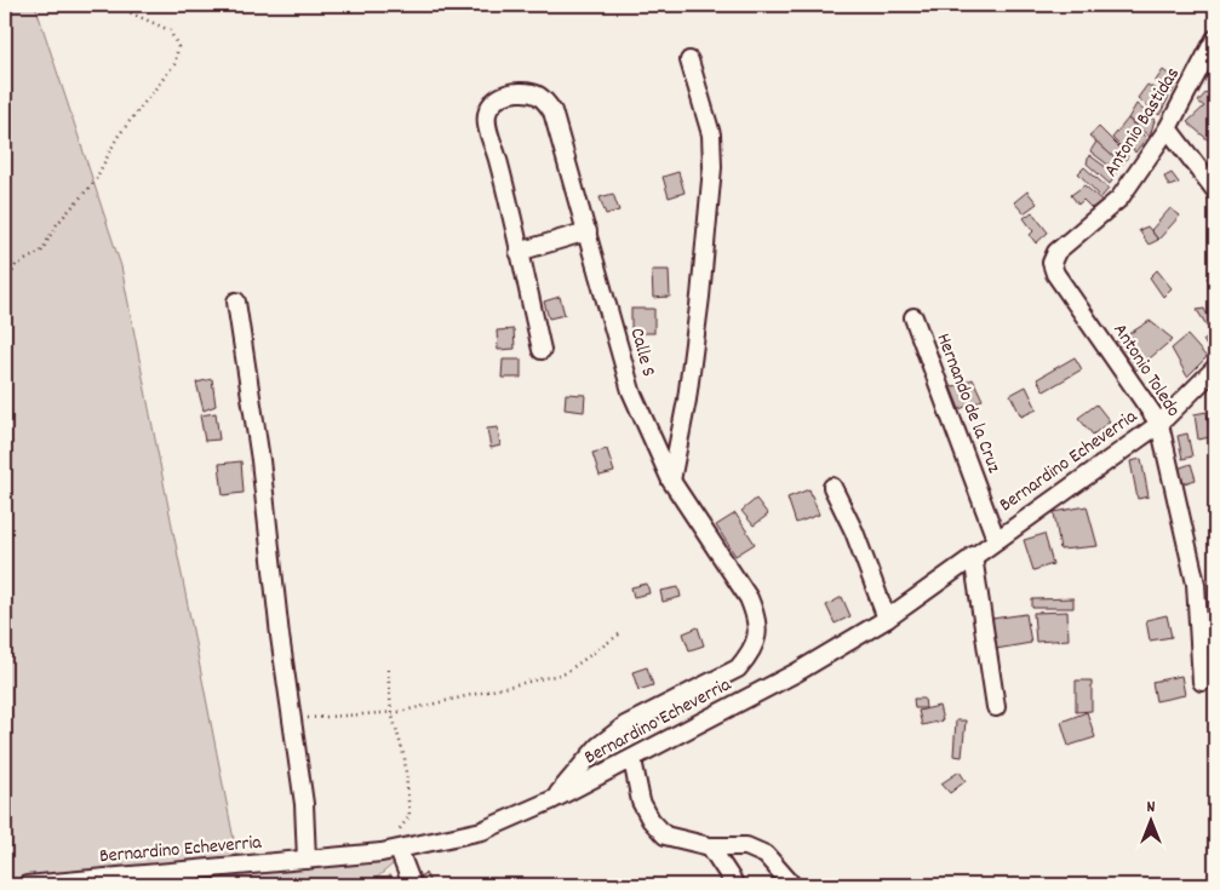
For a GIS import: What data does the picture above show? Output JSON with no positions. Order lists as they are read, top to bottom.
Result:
{
  "streets": {
    "street": [
      "Antonio Bastidas",
      "Calle S",
      "Antonio Toledo",
      "Hernando de la Cruz",
      "Bernardino Echeverria"
    ]
  },
  "crossings": [
    ["Antonio Bastidas", "Antonio Toledo"],
    ["Calle S", "Bernardino Echeverria"],
    ["Antonio Toledo", "Bernardino Echeverria"],
    ["Hernando de la Cruz", "Bernardino Echeverria"]
  ],
  "north": "top"
}
